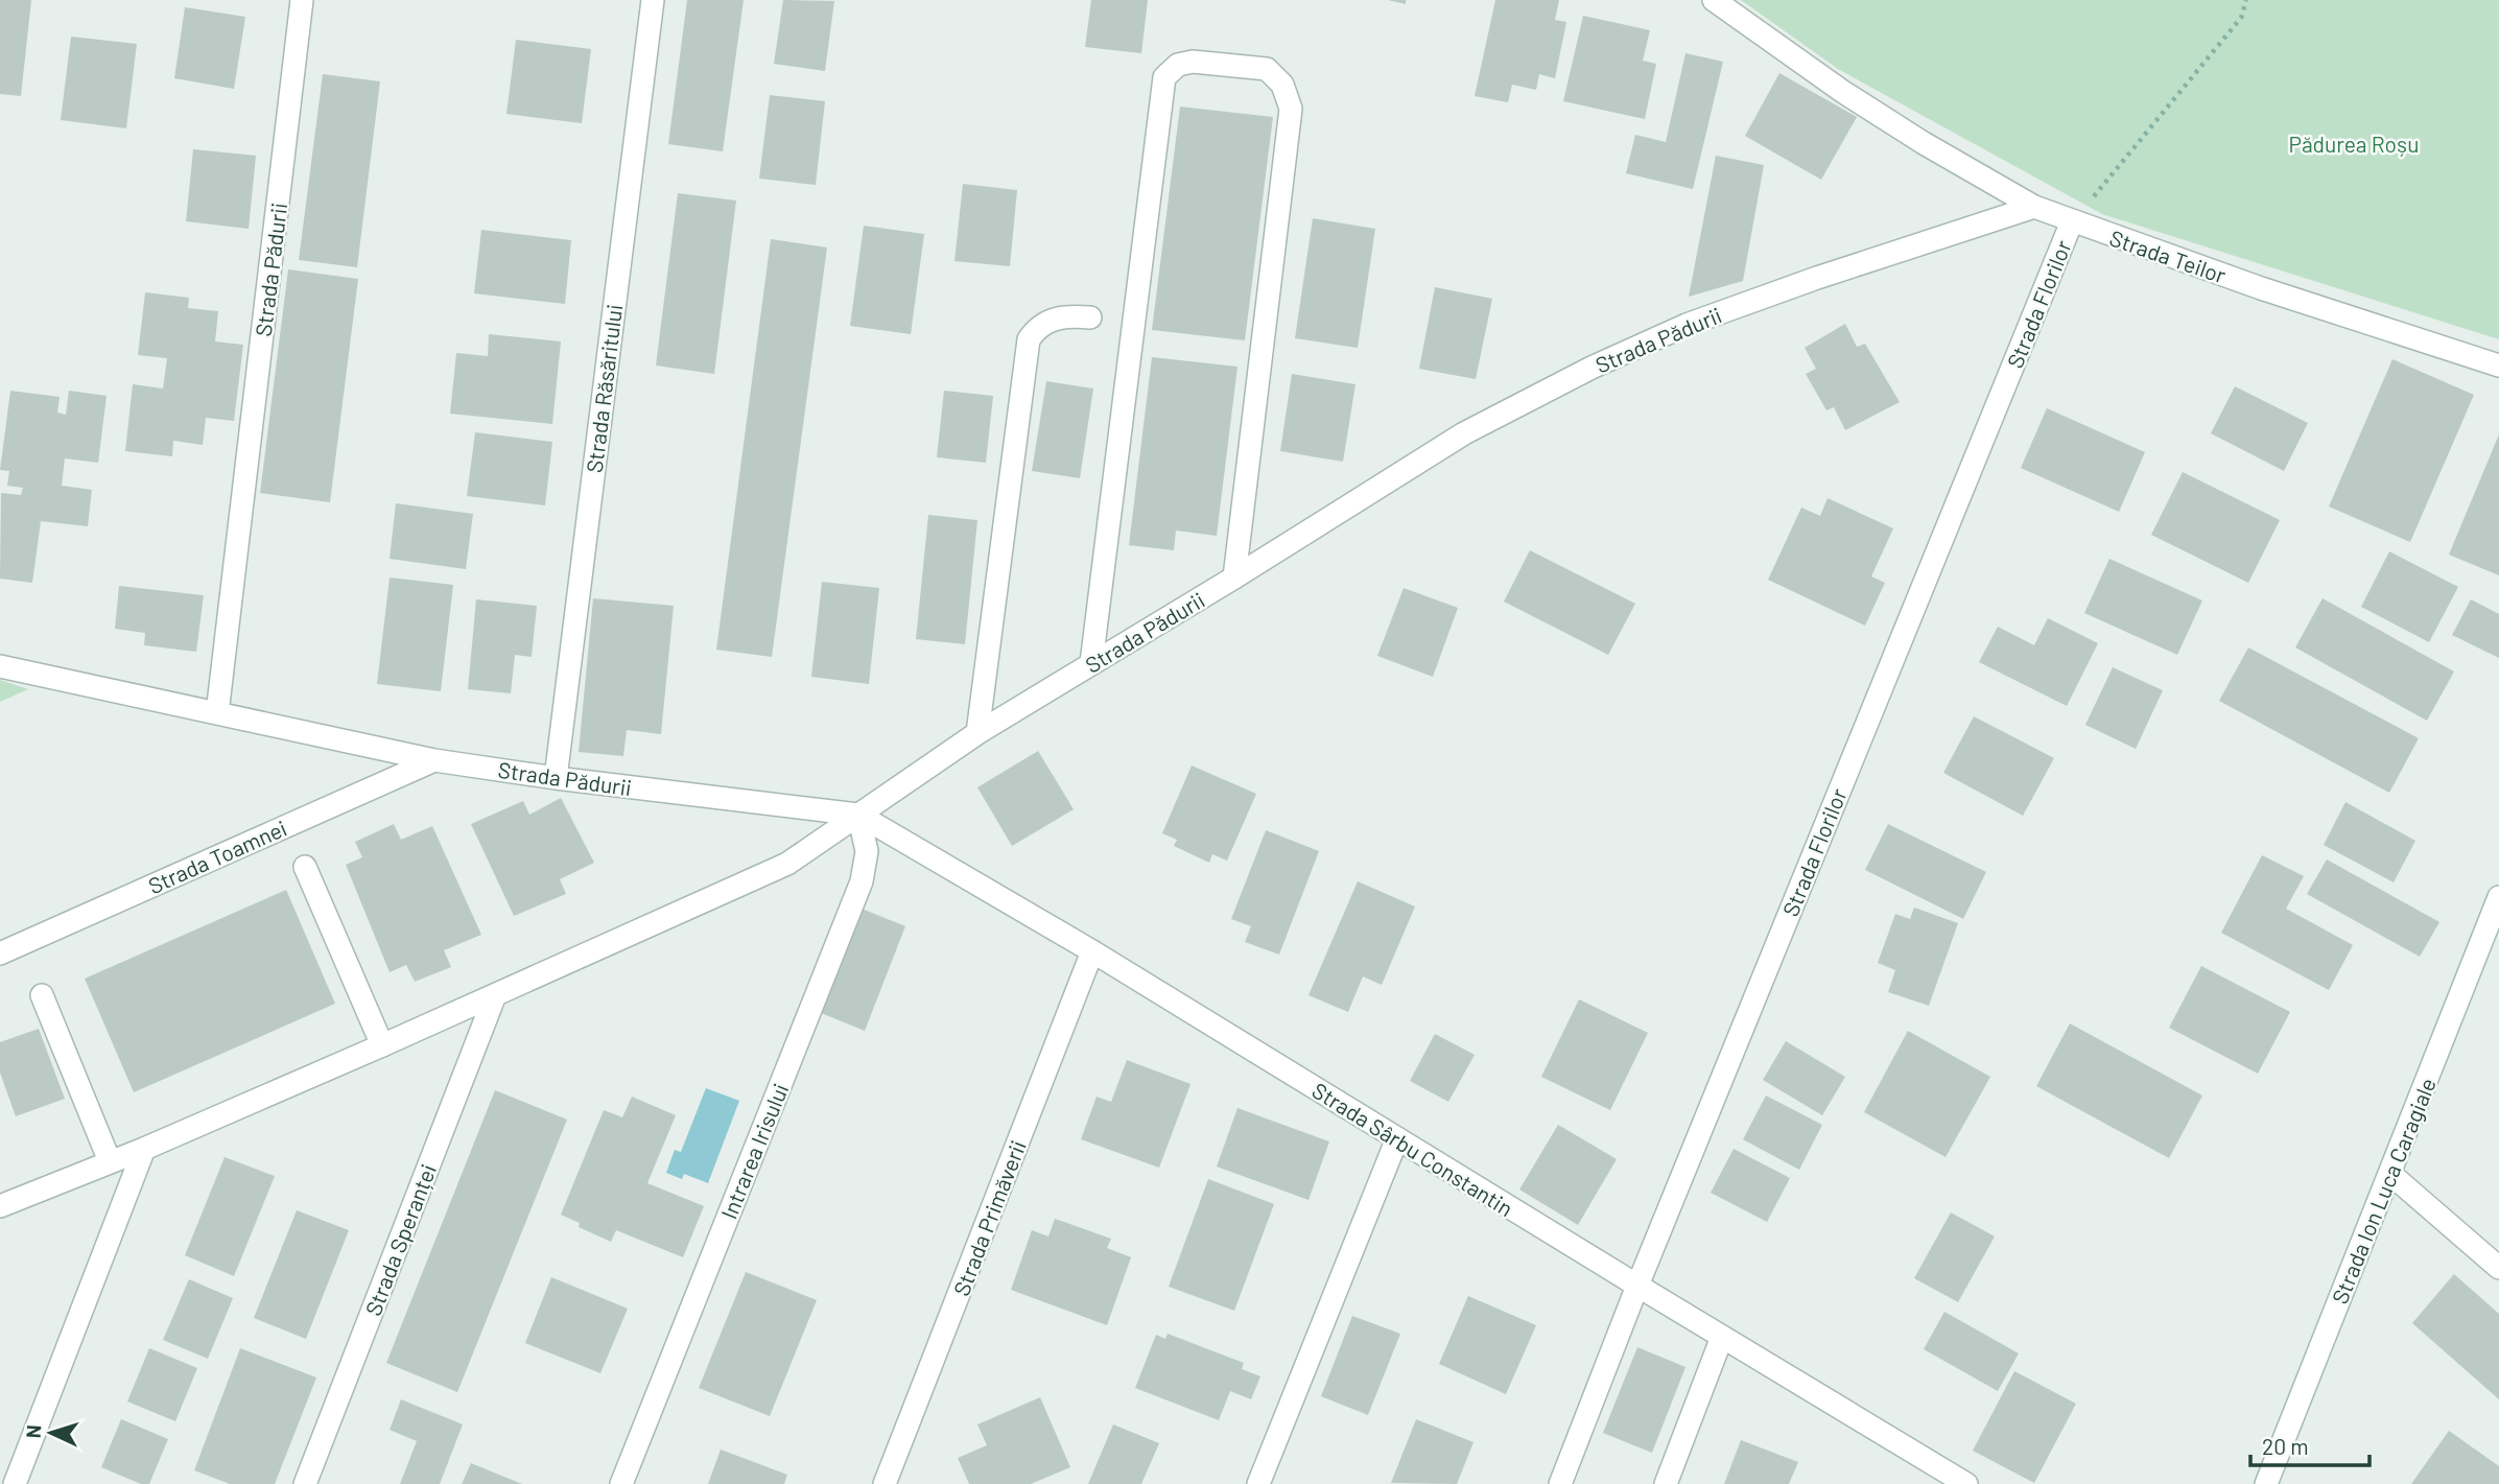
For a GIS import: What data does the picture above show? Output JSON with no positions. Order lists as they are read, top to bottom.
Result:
{
  "streets": {
    "street": [
      "Strada Teilor",
      "Strada Pădurii",
      "Strada Florilor",
      "Strada Răsăritului",
      "Strada Toamnei",
      "Strada Sârbu Constantin",
      "Intrarea Irisului",
      "Strada Ion Luca Caragiale",
      "Strada Primăverii",
      "Strada Speranței"
    ]
  },
  "crossings": [
    ["Strada Teilor", "Strada Pădurii"],
    ["Strada Teilor", "Strada Florilor"],
    ["Strada Pădurii", "Strada Răsăritului"],
    ["Strada Pădurii", "Strada Toamnei"],
    ["Strada Pădurii", "Strada Sârbu Constantin"],
    ["Strada Pădurii", "Intrarea Irisului"],
    ["Strada Florilor", "Strada Sârbu Constantin"],
    ["Strada Sârbu Constantin", "Intrarea Irisului"],
    ["Strada Sârbu Constantin", "Strada Primăverii"]
  ],
  "parks": ["Pădurea Roșu"],
  "scale_bar": "20 m",
  "north": "left"
}
